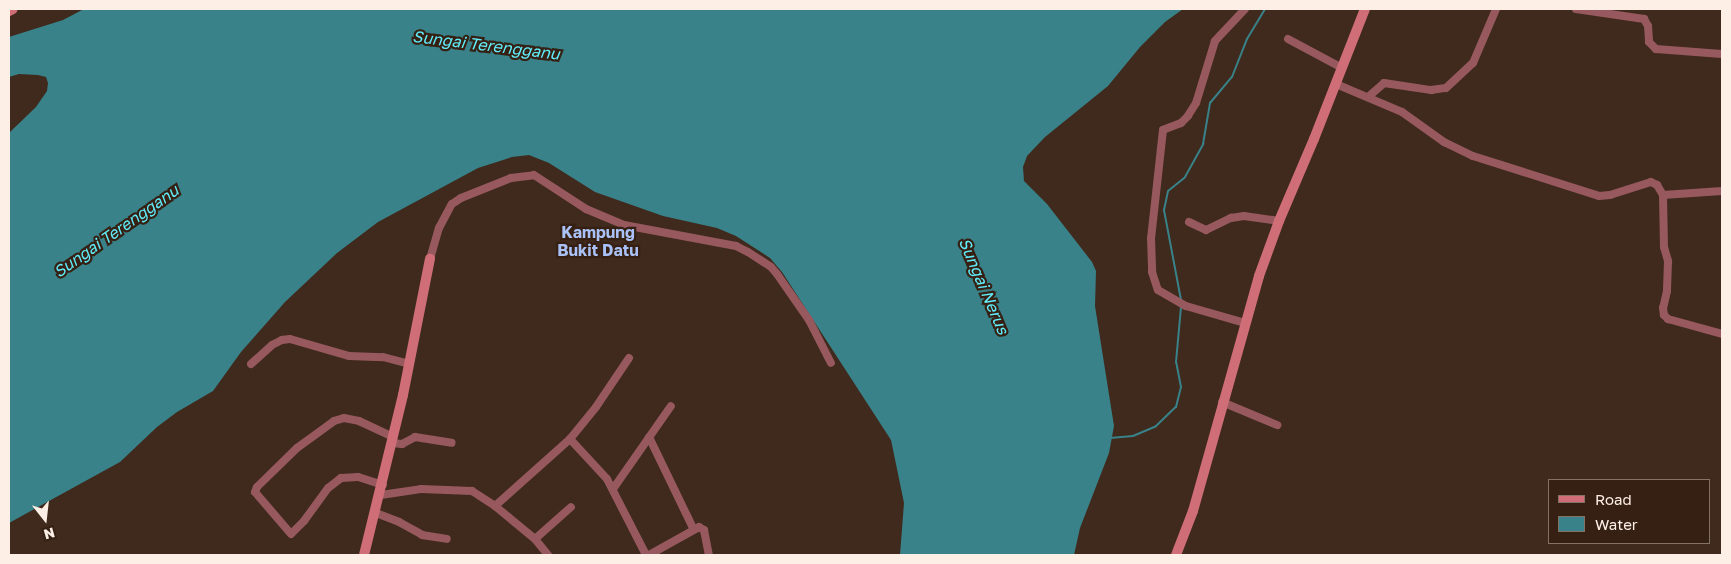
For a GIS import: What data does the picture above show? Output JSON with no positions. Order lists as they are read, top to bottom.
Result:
{
  "districts": ["Kampung Bukit Datu"],
  "water": ["Sungai Terengganu", "Sungai Nerus"],
  "legend": ["Road", "Water"],
  "north": "bottom"
}
